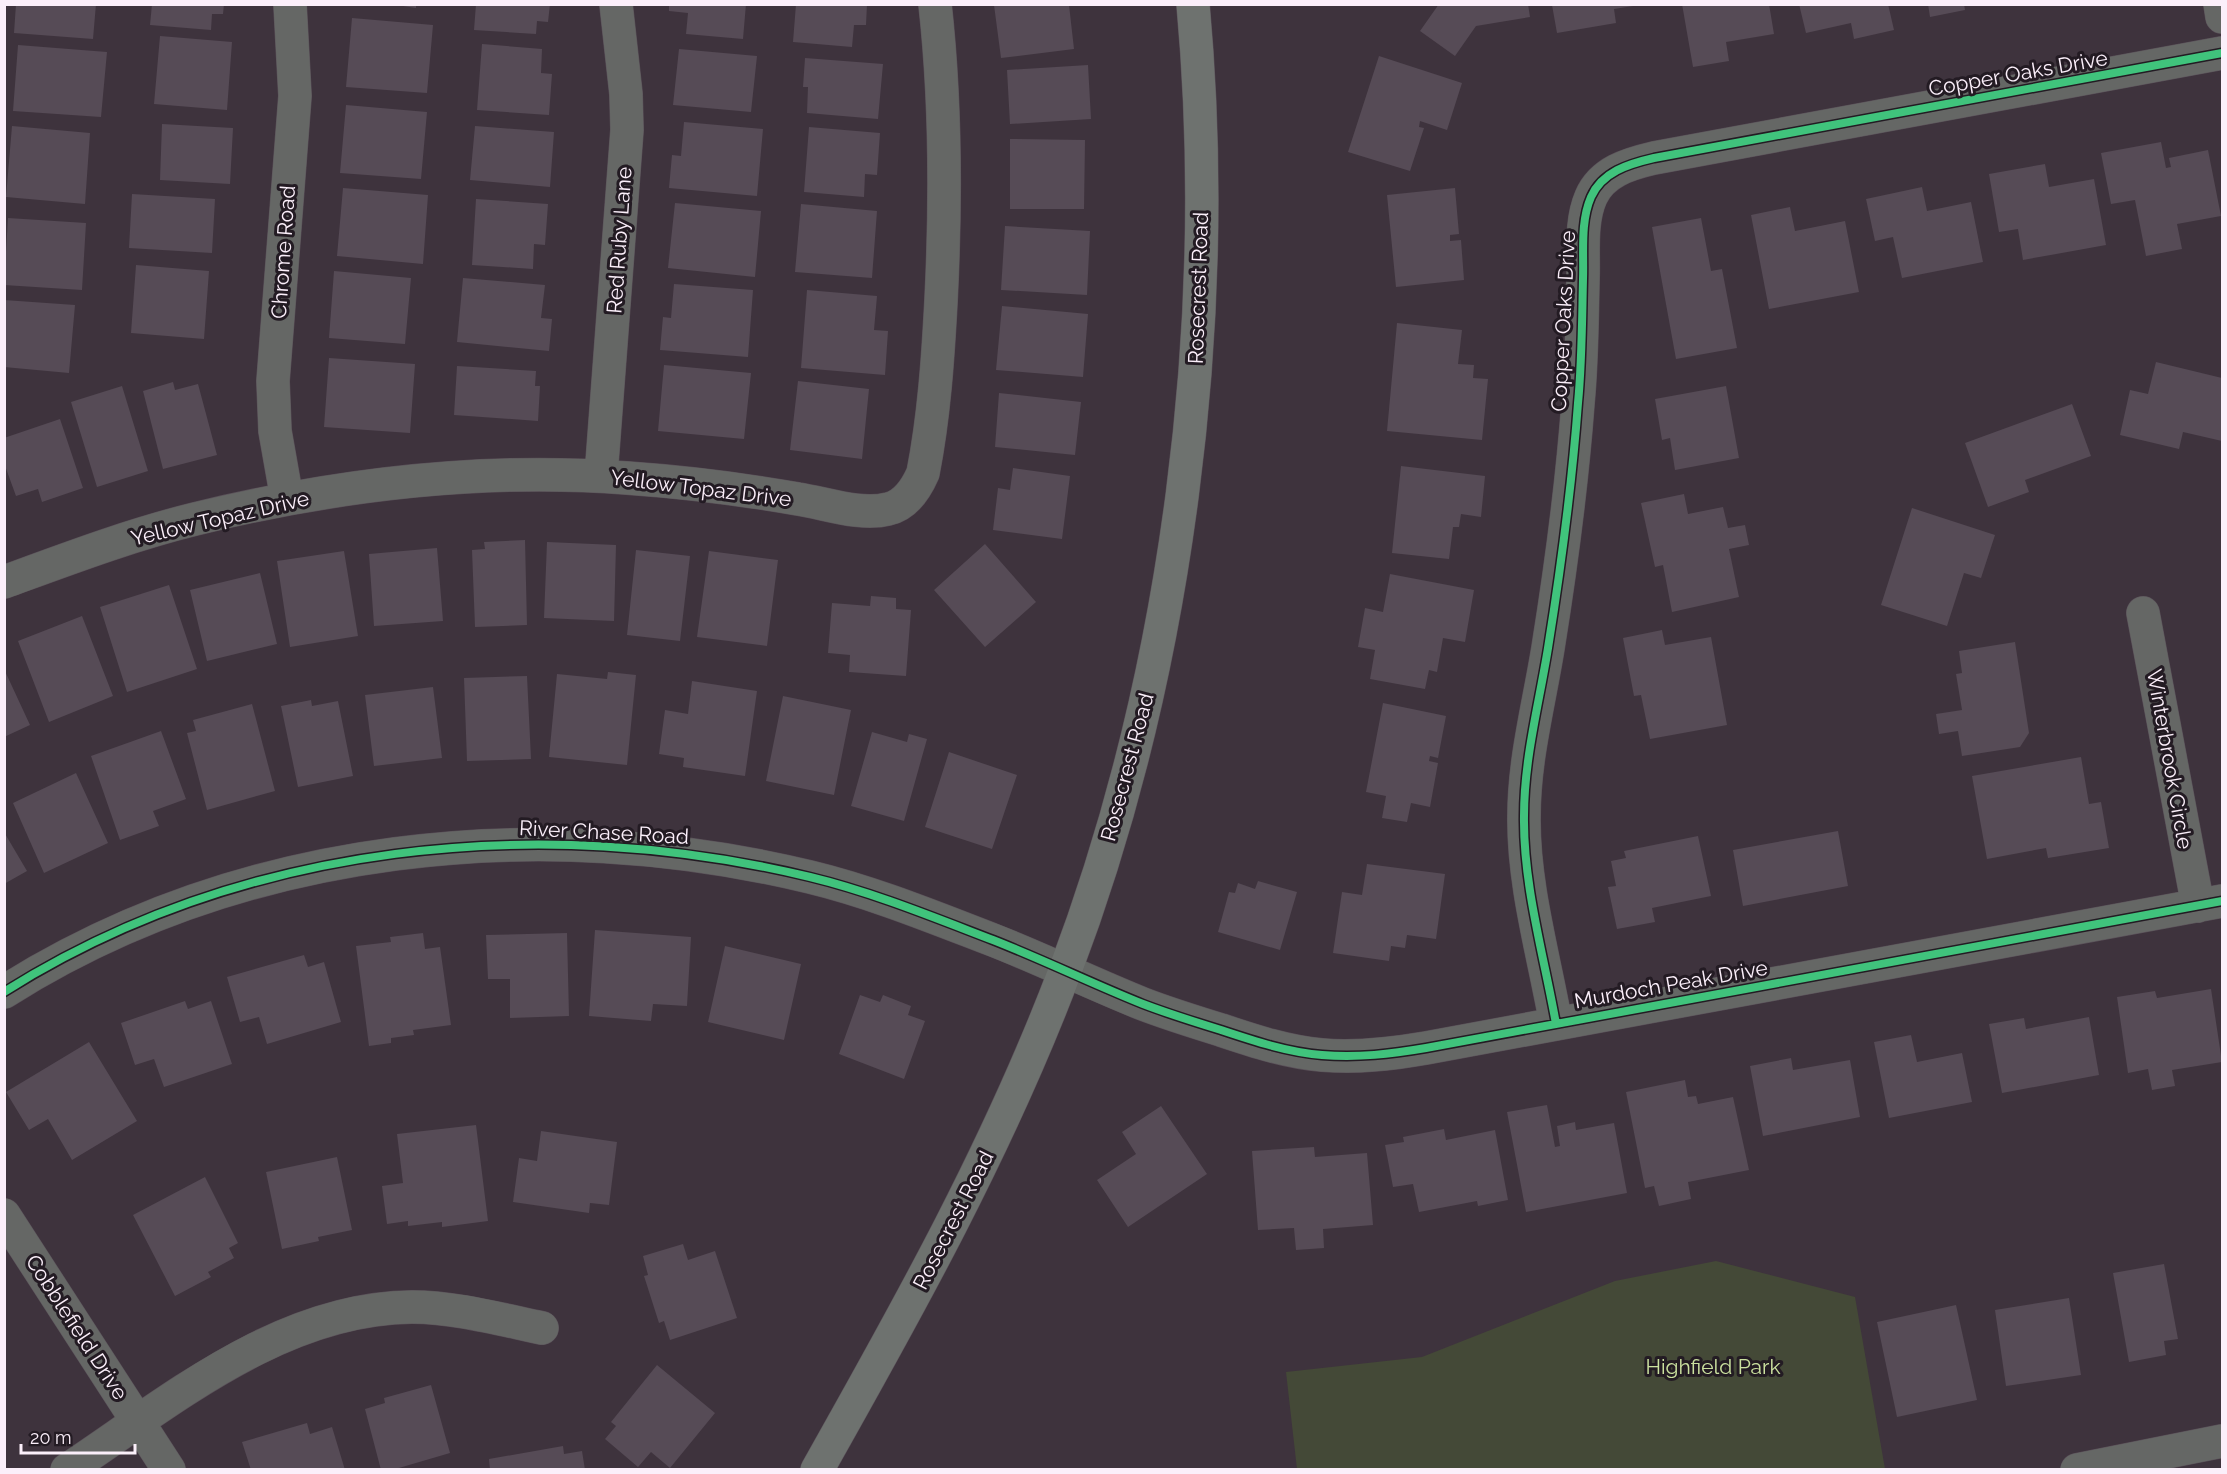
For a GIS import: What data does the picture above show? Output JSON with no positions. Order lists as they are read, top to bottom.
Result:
{
  "streets": {
    "main road": ["Rosecrest Road"],
    "street": [
      "Copper Oaks Drive",
      "Red Ruby Lane",
      "Chrome Road",
      "Yellow Topaz Drive",
      "Winterbrook Circle",
      "River Chase Road",
      "Murdoch Peak Drive",
      "Cobblefield Drive"
    ]
  },
  "crossings": [
    ["Copper Oaks Drive", "Murdoch Peak Drive"],
    ["Red Ruby Lane", "Yellow Topaz Drive"],
    ["Chrome Road", "Yellow Topaz Drive"],
    ["Rosecrest Road", "River Chase Road"],
    ["Rosecrest Road", "Murdoch Peak Drive"],
    ["Winterbrook Circle", "Murdoch Peak Drive"],
    ["River Chase Road", "Murdoch Peak Drive"]
  ],
  "parks": ["Highfield Park"],
  "scale_bar": "20 m"
}
